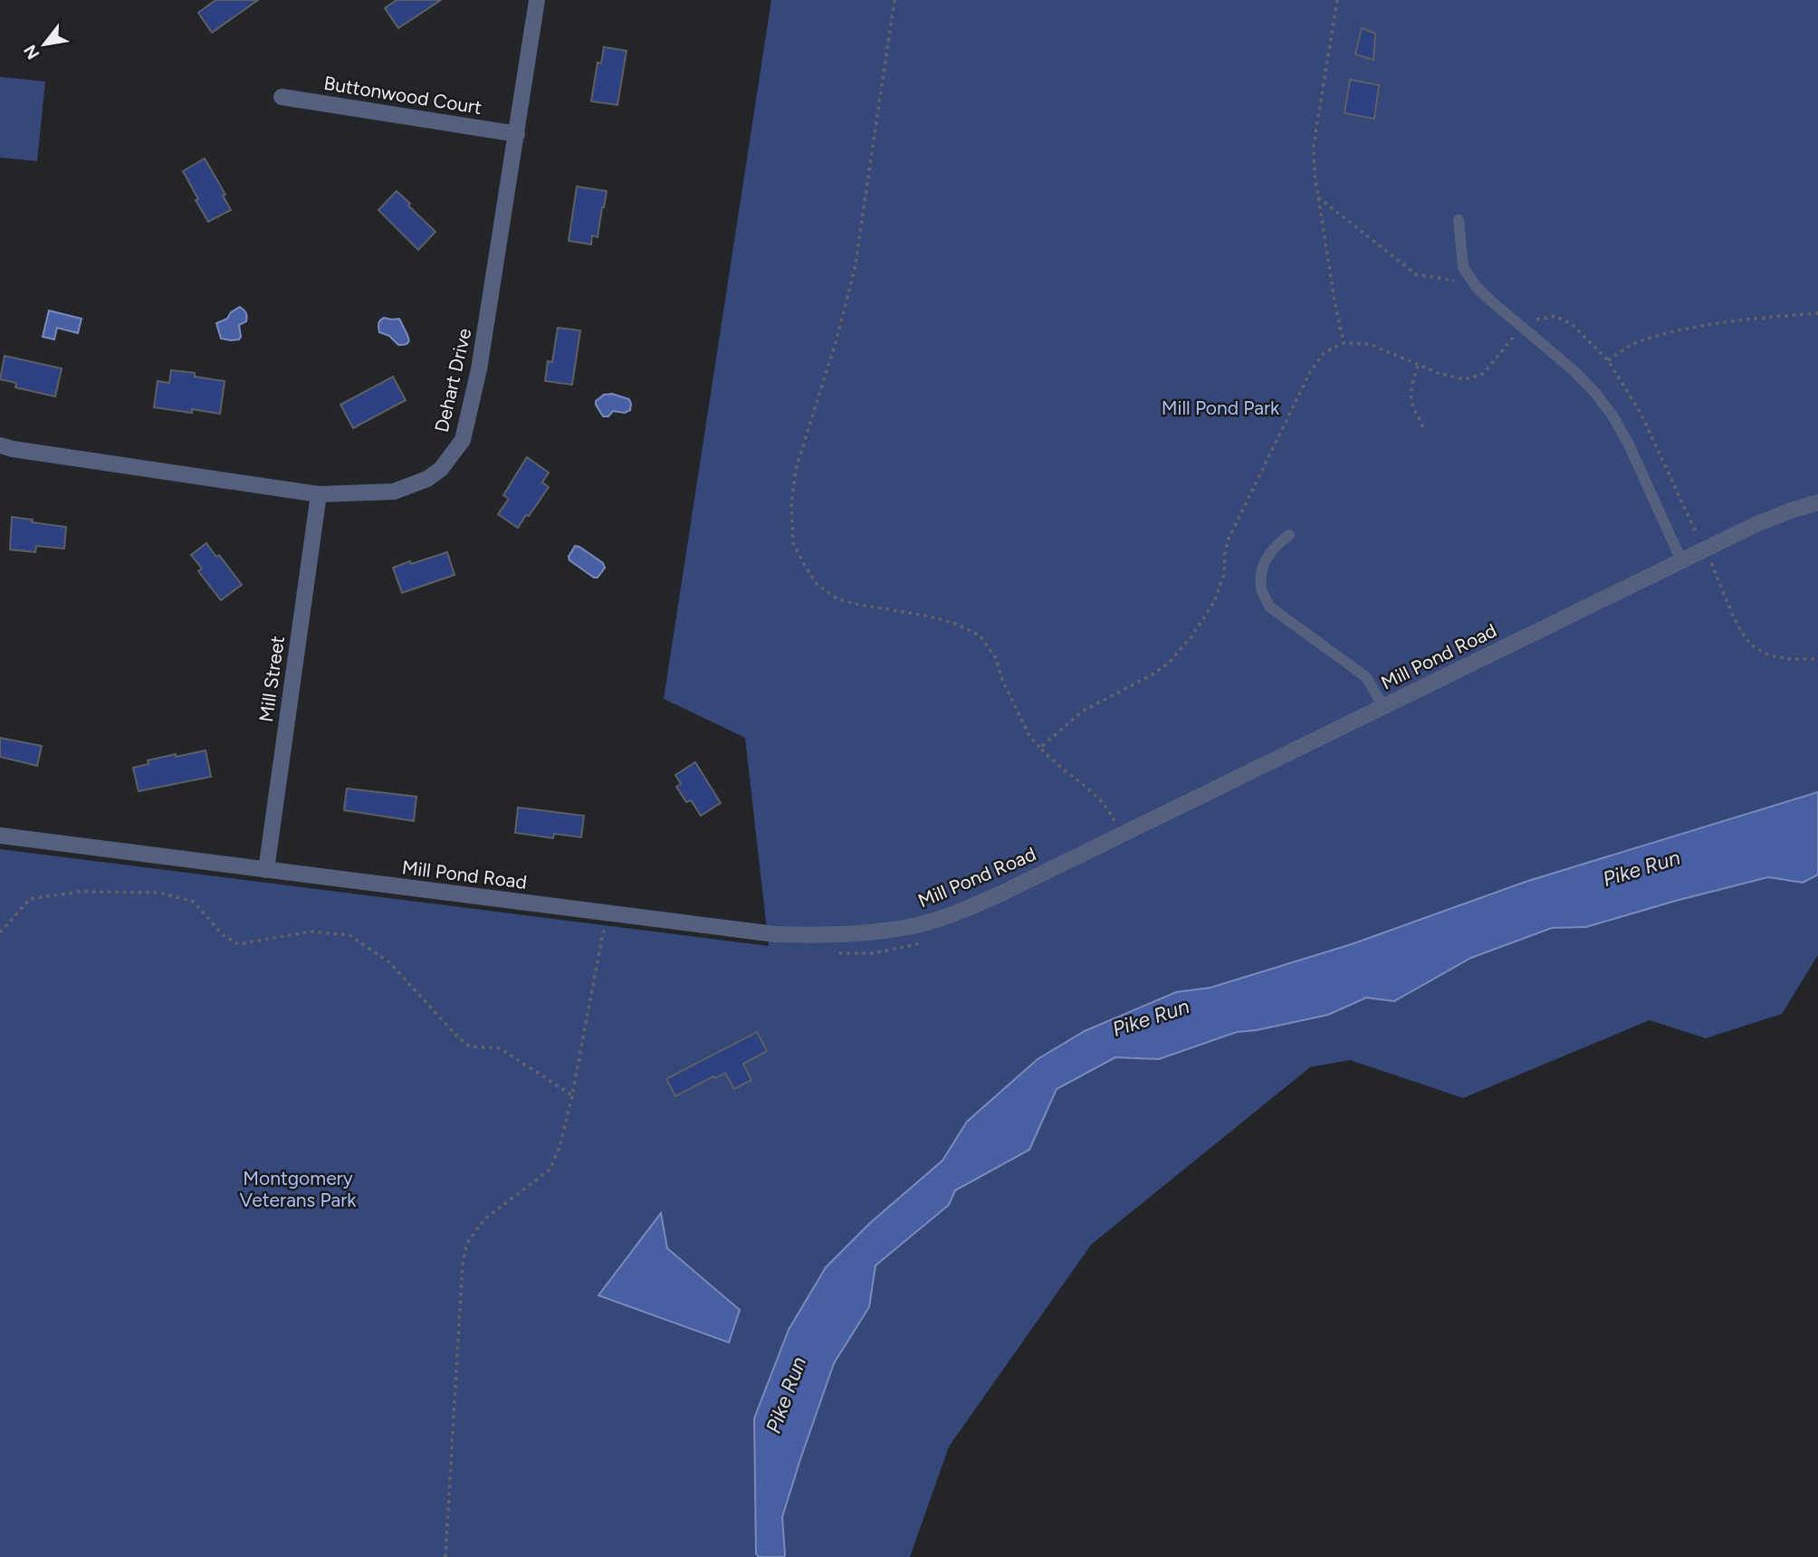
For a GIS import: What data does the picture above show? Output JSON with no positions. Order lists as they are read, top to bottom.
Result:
{
  "streets": {
    "street": [
      "Buttonwood Court",
      "Dehart Drive",
      "Mill Pond Road",
      "Mill Street"
    ]
  },
  "crossings": [
    ["Buttonwood Court", "Dehart Drive"],
    ["Dehart Drive", "Mill Street"],
    ["Mill Pond Road", "Mill Street"]
  ],
  "water": ["Pike Run"],
  "parks": ["Mill Pond Park", "Montgomery Veterans Park"],
  "north": "bottom left"
}
